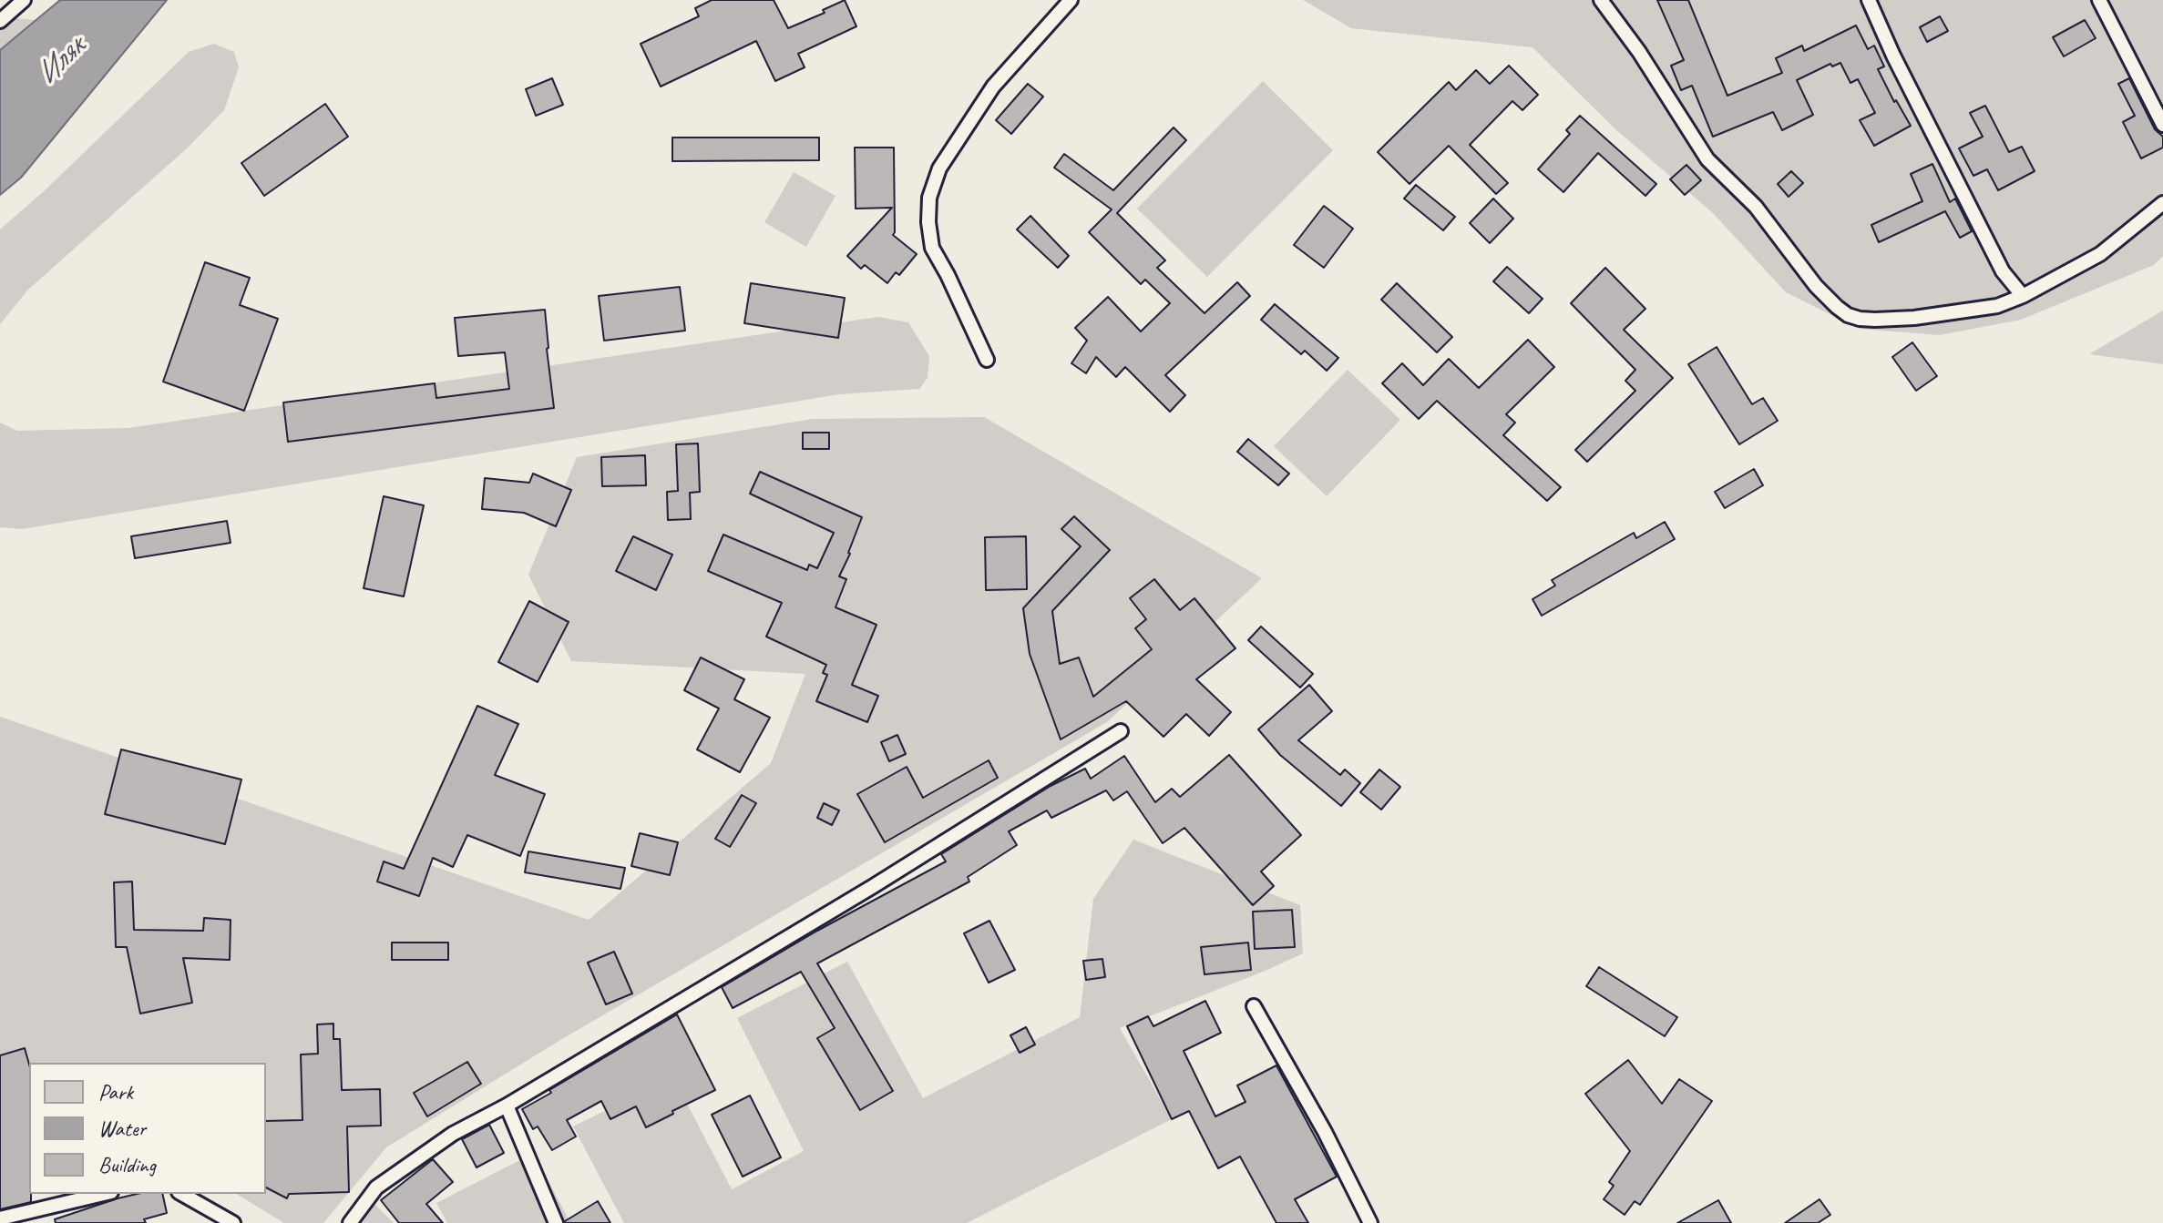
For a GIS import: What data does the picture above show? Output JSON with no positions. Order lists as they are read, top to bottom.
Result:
{
  "water": ["Иляк"],
  "legend": ["Park", "Water", "Building"]
}
